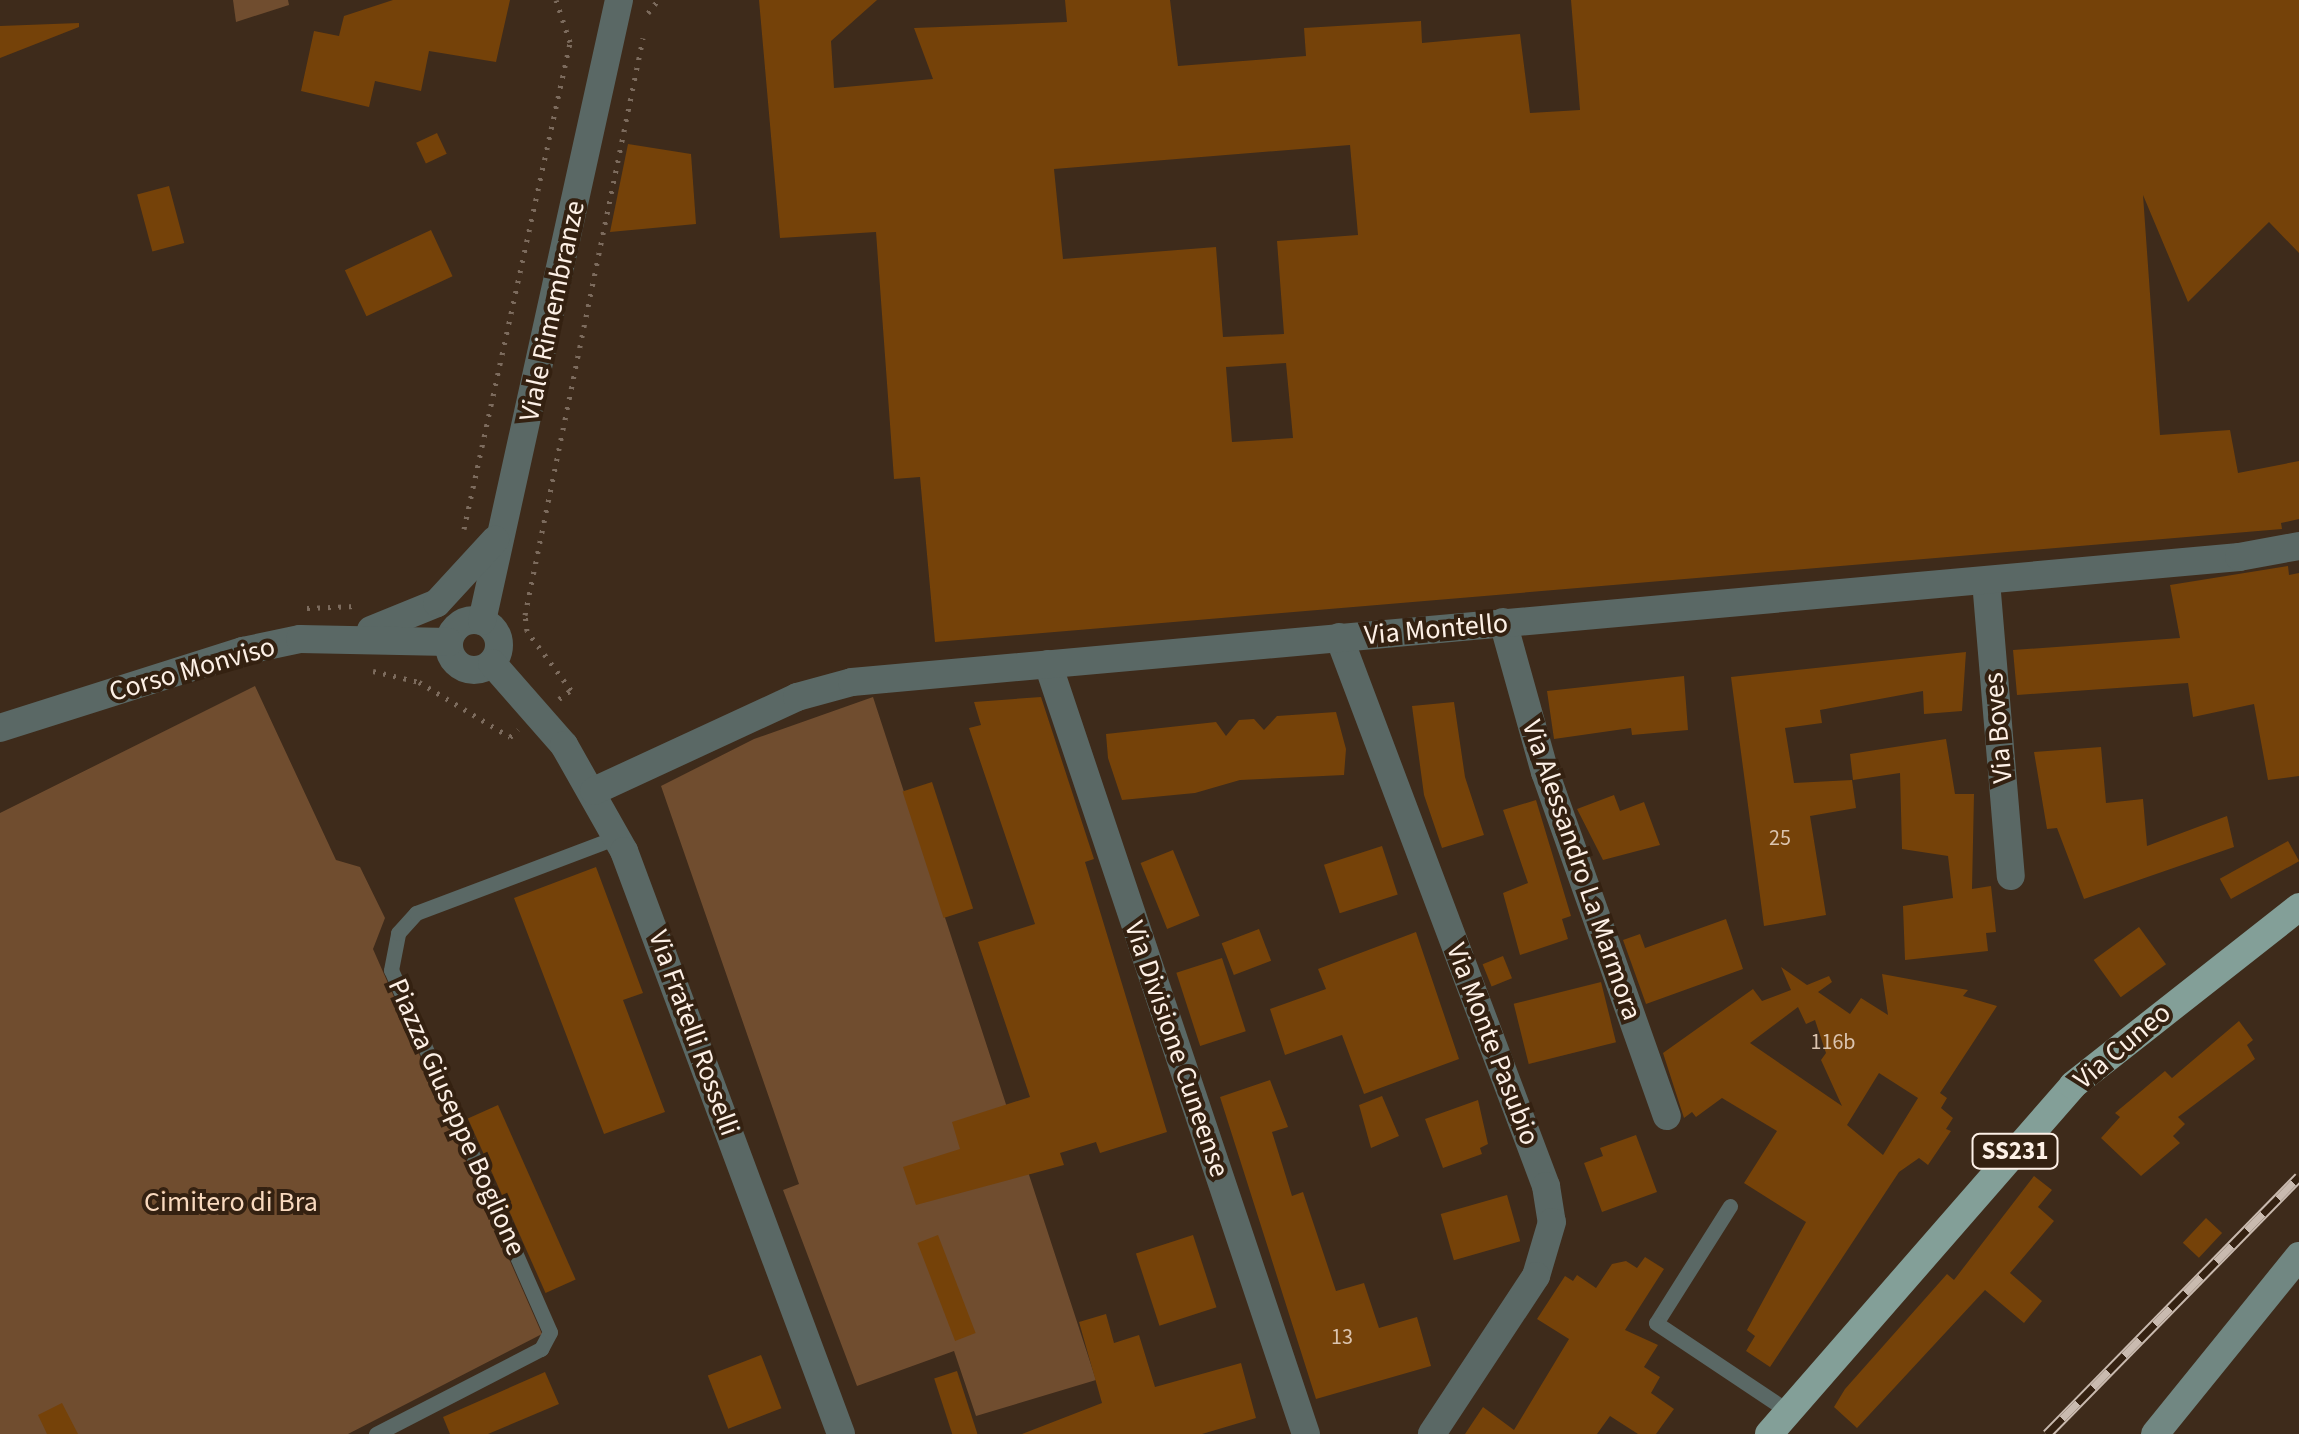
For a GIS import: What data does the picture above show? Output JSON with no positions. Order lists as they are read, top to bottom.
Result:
{
  "streets": {
    "main road": ["Via Cuneo", "SS231"],
    "street": [
      "Viale Rimembranze",
      "Via Montello",
      "Corso Monviso",
      "Via Boves",
      "Via Alessandro La Marmora",
      "Via Fratelli Rosselli",
      "Via Monte Pasubio",
      "Via Divisione Cuneense"
    ],
    "lane": ["Piazza Giuseppe Boglione"]
  },
  "crossings": [
    ["Viale Rimembranze", "Corso Monviso"],
    ["Viale Rimembranze", "Via Fratelli Rosselli"],
    ["Via Montello", "Via Boves"],
    ["Via Montello", "Via Alessandro La Marmora"],
    ["Via Montello", "Via Fratelli Rosselli"],
    ["Via Montello", "Via Monte Pasubio"],
    ["Via Montello", "Via Divisione Cuneense"],
    ["Corso Monviso", "Via Fratelli Rosselli"],
    ["Via Fratelli Rosselli", "Piazza Giuseppe Boglione"]
  ],
  "parks": ["Cimitero di Bra"],
  "house_numbers": ["25", "116b", "13"]
}
